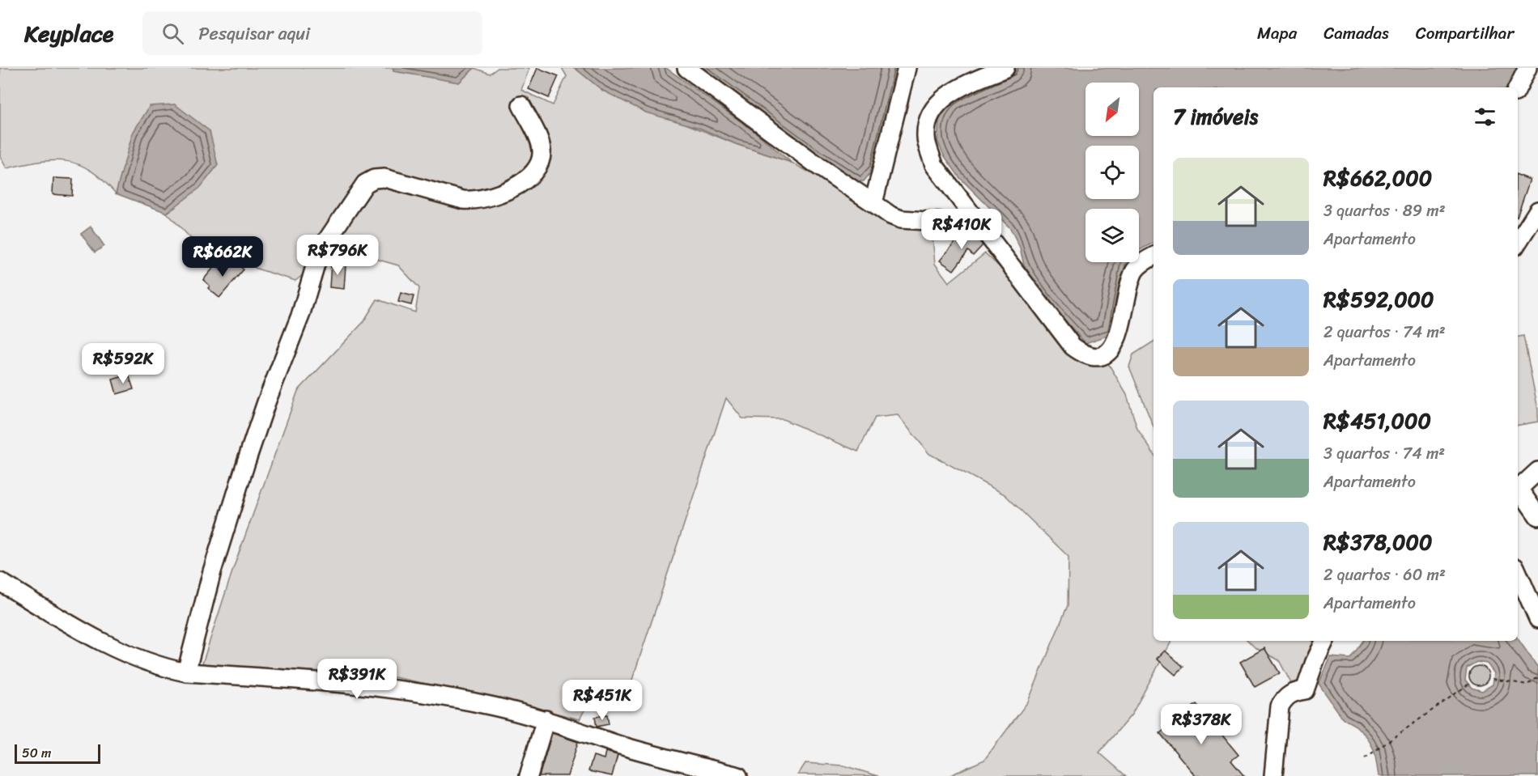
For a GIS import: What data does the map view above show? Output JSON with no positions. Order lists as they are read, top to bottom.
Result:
{
  "scale_bar": "50 m",
  "north": "bottom left",
  "page": {
    "header": "Keyplace",
    "search": "Pesquisar aqui",
    "nav": ["Mapa", "Camadas", "Compartilhar"],
    "heading": "7 imóveis",
    "list": [
      {
        "name": "R$662,000",
        "note": "3 quartos · 89 m² · Apartamento"
      },
      {
        "name": "R$592,000",
        "note": "2 quartos · 74 m² · Apartamento"
      },
      {
        "name": "R$451,000",
        "note": "3 quartos · 74 m² · Apartamento"
      },
      {
        "name": "R$378,000",
        "note": "2 quartos · 60 m² · Apartamento"
      }
    ],
    "price": [
      "R$410K",
      "R$796K",
      "R$662K",
      "R$592K",
      "R$391K",
      "R$451K",
      "R$378K"
    ],
    "scale": "50 m"
  }
}
